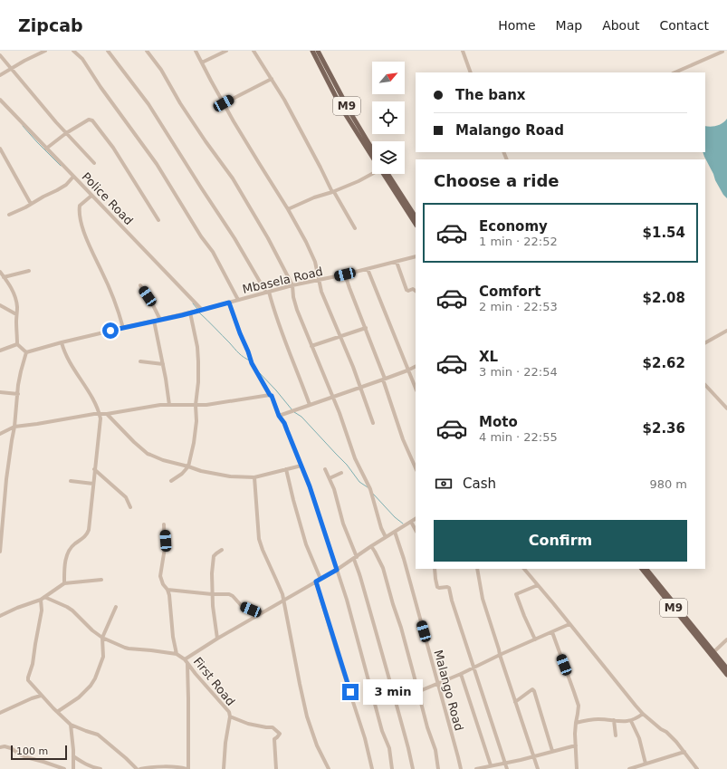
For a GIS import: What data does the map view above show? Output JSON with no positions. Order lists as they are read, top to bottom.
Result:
{
  "streets": {
    "main road": ["M9"],
    "street": [
      "Police Road",
      "Mbasela Road",
      "First Road",
      "Malango Road"
    ]
  },
  "crossings": [
    ["Police Road", "Mbasela Road"],
    ["First Road", "Malango Road"]
  ],
  "scale_bar": "100 m",
  "north": "top right",
  "page": {
    "header": "Zipcab",
    "nav": [
      "Home",
      "Map",
      "About",
      "Contact"
    ],
    "banner": ["The banx", "Malango Road"],
    "heading": "Choose a ride",
    "list": [
      {
        "name": "Economy",
        "note": "1 min · 22:52",
        "value": "$1.54"
      },
      {
        "name": "Comfort",
        "note": "2 min · 22:53",
        "value": "$2.08"
      },
      {
        "name": "XL",
        "note": "3 min · 22:54",
        "value": "$2.62"
      },
      {
        "name": "Moto",
        "note": "4 min · 22:55",
        "value": "$2.36"
      }
    ],
    "pay": ["Cash", "980 m"],
    "buttons": "Confirm",
    "bubble": "3 min",
    "scale": "100 m"
  }
}
